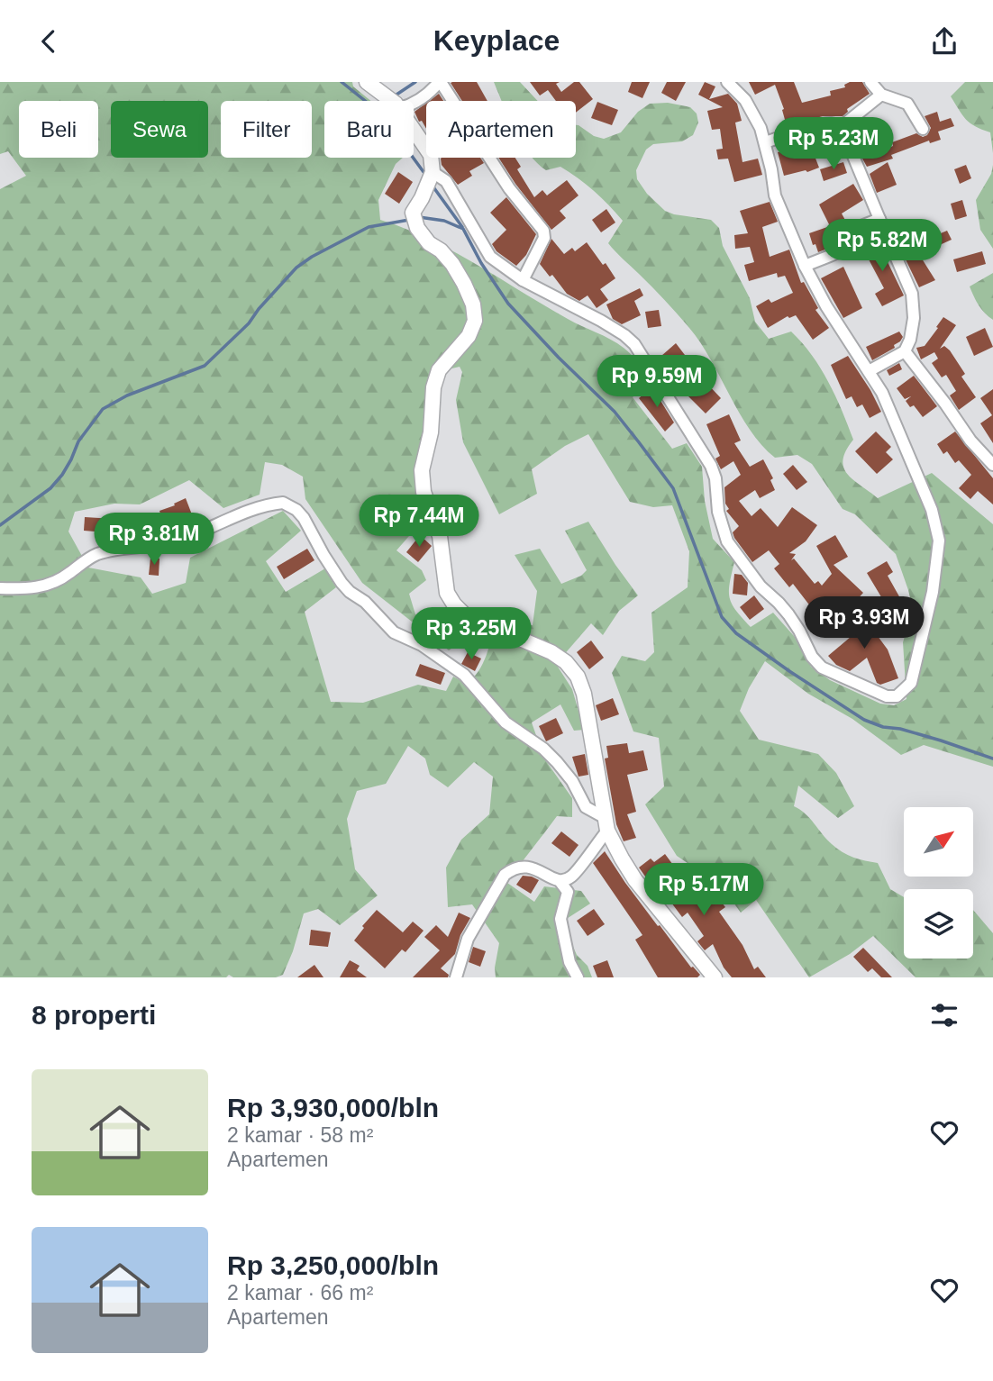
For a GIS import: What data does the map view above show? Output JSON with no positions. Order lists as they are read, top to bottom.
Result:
{
  "north": "top right",
  "page": {
    "header": "Keyplace",
    "chip": [
      "Beli",
      "Sewa",
      "Filter",
      "Baru",
      "Apartemen"
    ],
    "price": [
      "Rp 5.23M",
      "Rp 5.82M",
      "Rp 9.59M",
      "Rp 7.44M",
      "Rp 3.81M",
      "Rp 3.93M",
      "Rp 3.25M",
      "Rp 5.17M"
    ],
    "heading": "8 properti",
    "list": [
      {
        "name": "Rp 3,930,000/bln",
        "note": "2 kamar · 58 m² · Apartemen"
      },
      {
        "name": "Rp 3,250,000/bln",
        "note": "2 kamar · 66 m² · Apartemen"
      }
    ]
  }
}
